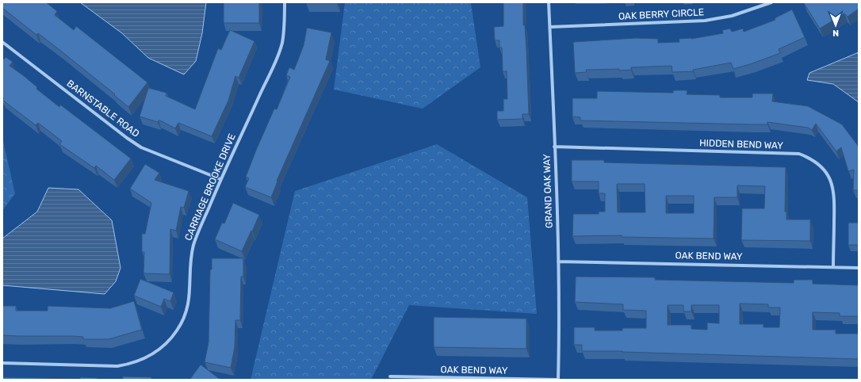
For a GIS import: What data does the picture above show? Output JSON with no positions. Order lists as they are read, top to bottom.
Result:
{
  "streets": {
    "street": [
      "OAK BERRY CIRCLE",
      "BARNSTABLE ROAD",
      "HIDDEN BEND WAY",
      "CARRIAGE BROOKE DRIVE",
      "GRAND OAK WAY",
      "OAK BEND WAY"
    ]
  },
  "crossings": [
    ["OAK BERRY CIRCLE", "GRAND OAK WAY"],
    ["BARNSTABLE ROAD", "CARRIAGE BROOKE DRIVE"],
    ["HIDDEN BEND WAY", "GRAND OAK WAY"],
    ["HIDDEN BEND WAY", "OAK BEND WAY"],
    ["GRAND OAK WAY", "OAK BEND WAY"]
  ],
  "north": "bottom"
}
